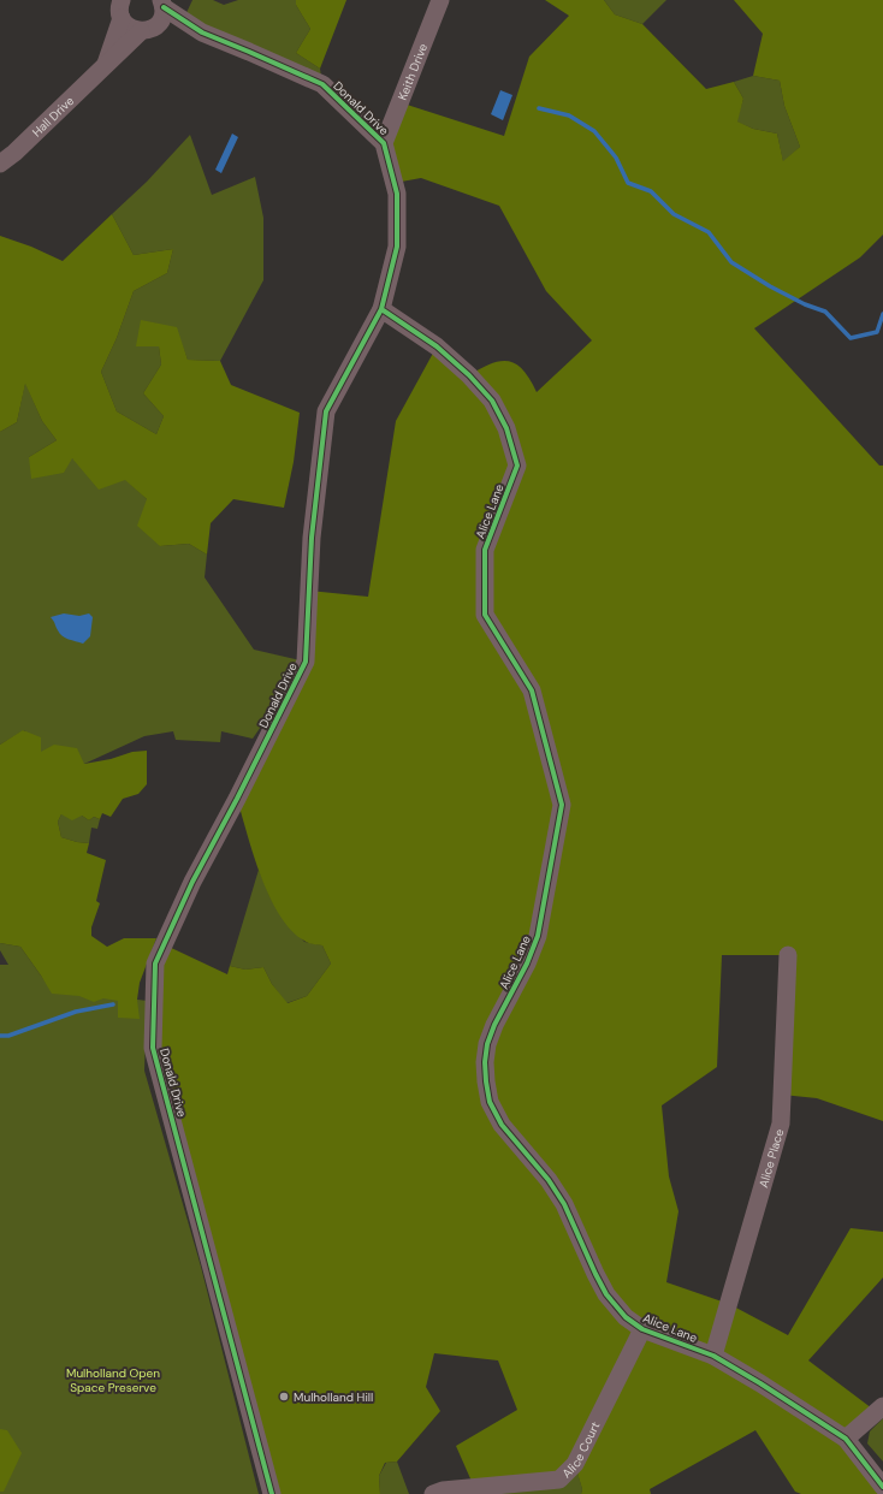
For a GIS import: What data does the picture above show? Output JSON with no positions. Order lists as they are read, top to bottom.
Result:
{
  "streets": {
    "street": [
      "Keith Drive",
      "Donald Drive",
      "Hall Drive",
      "Alice Lane",
      "Alice Place",
      "Alice Court"
    ]
  },
  "crossings": [
    ["Keith Drive", "Donald Drive"],
    ["Donald Drive", "Hall Drive"],
    ["Donald Drive", "Alice Lane"],
    ["Alice Lane", "Alice Place"],
    ["Alice Lane", "Alice Court"]
  ],
  "parks": ["Mulholland Open Space Preserve"],
  "places": ["Mulholland Hill"]
}
